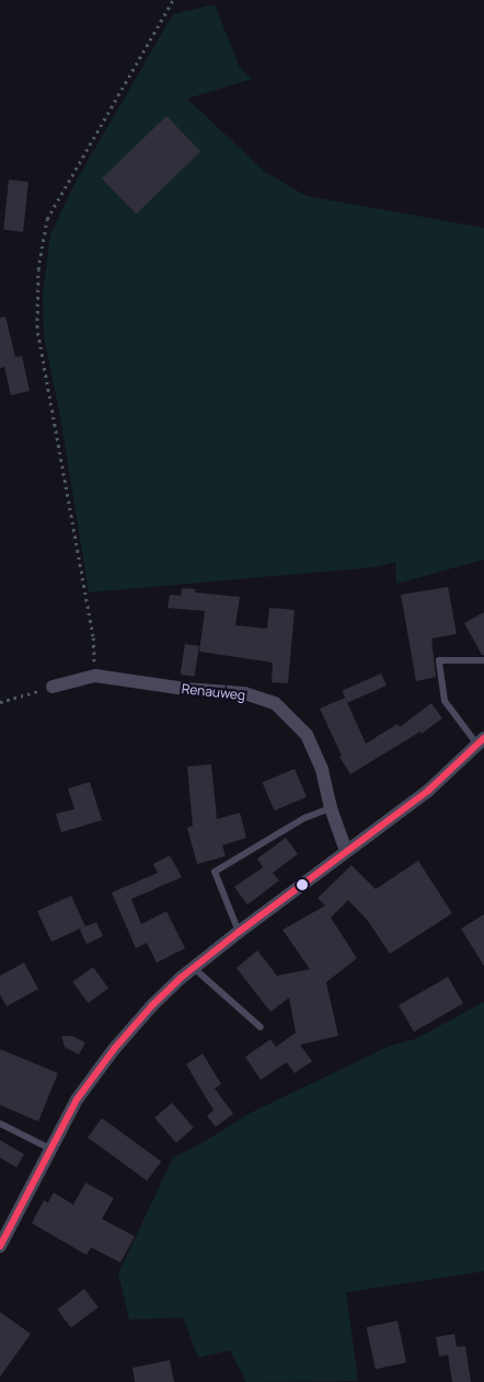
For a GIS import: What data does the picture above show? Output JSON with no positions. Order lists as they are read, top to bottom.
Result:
{
  "streets": {
    "street": ["Renauweg"]
  }
}
